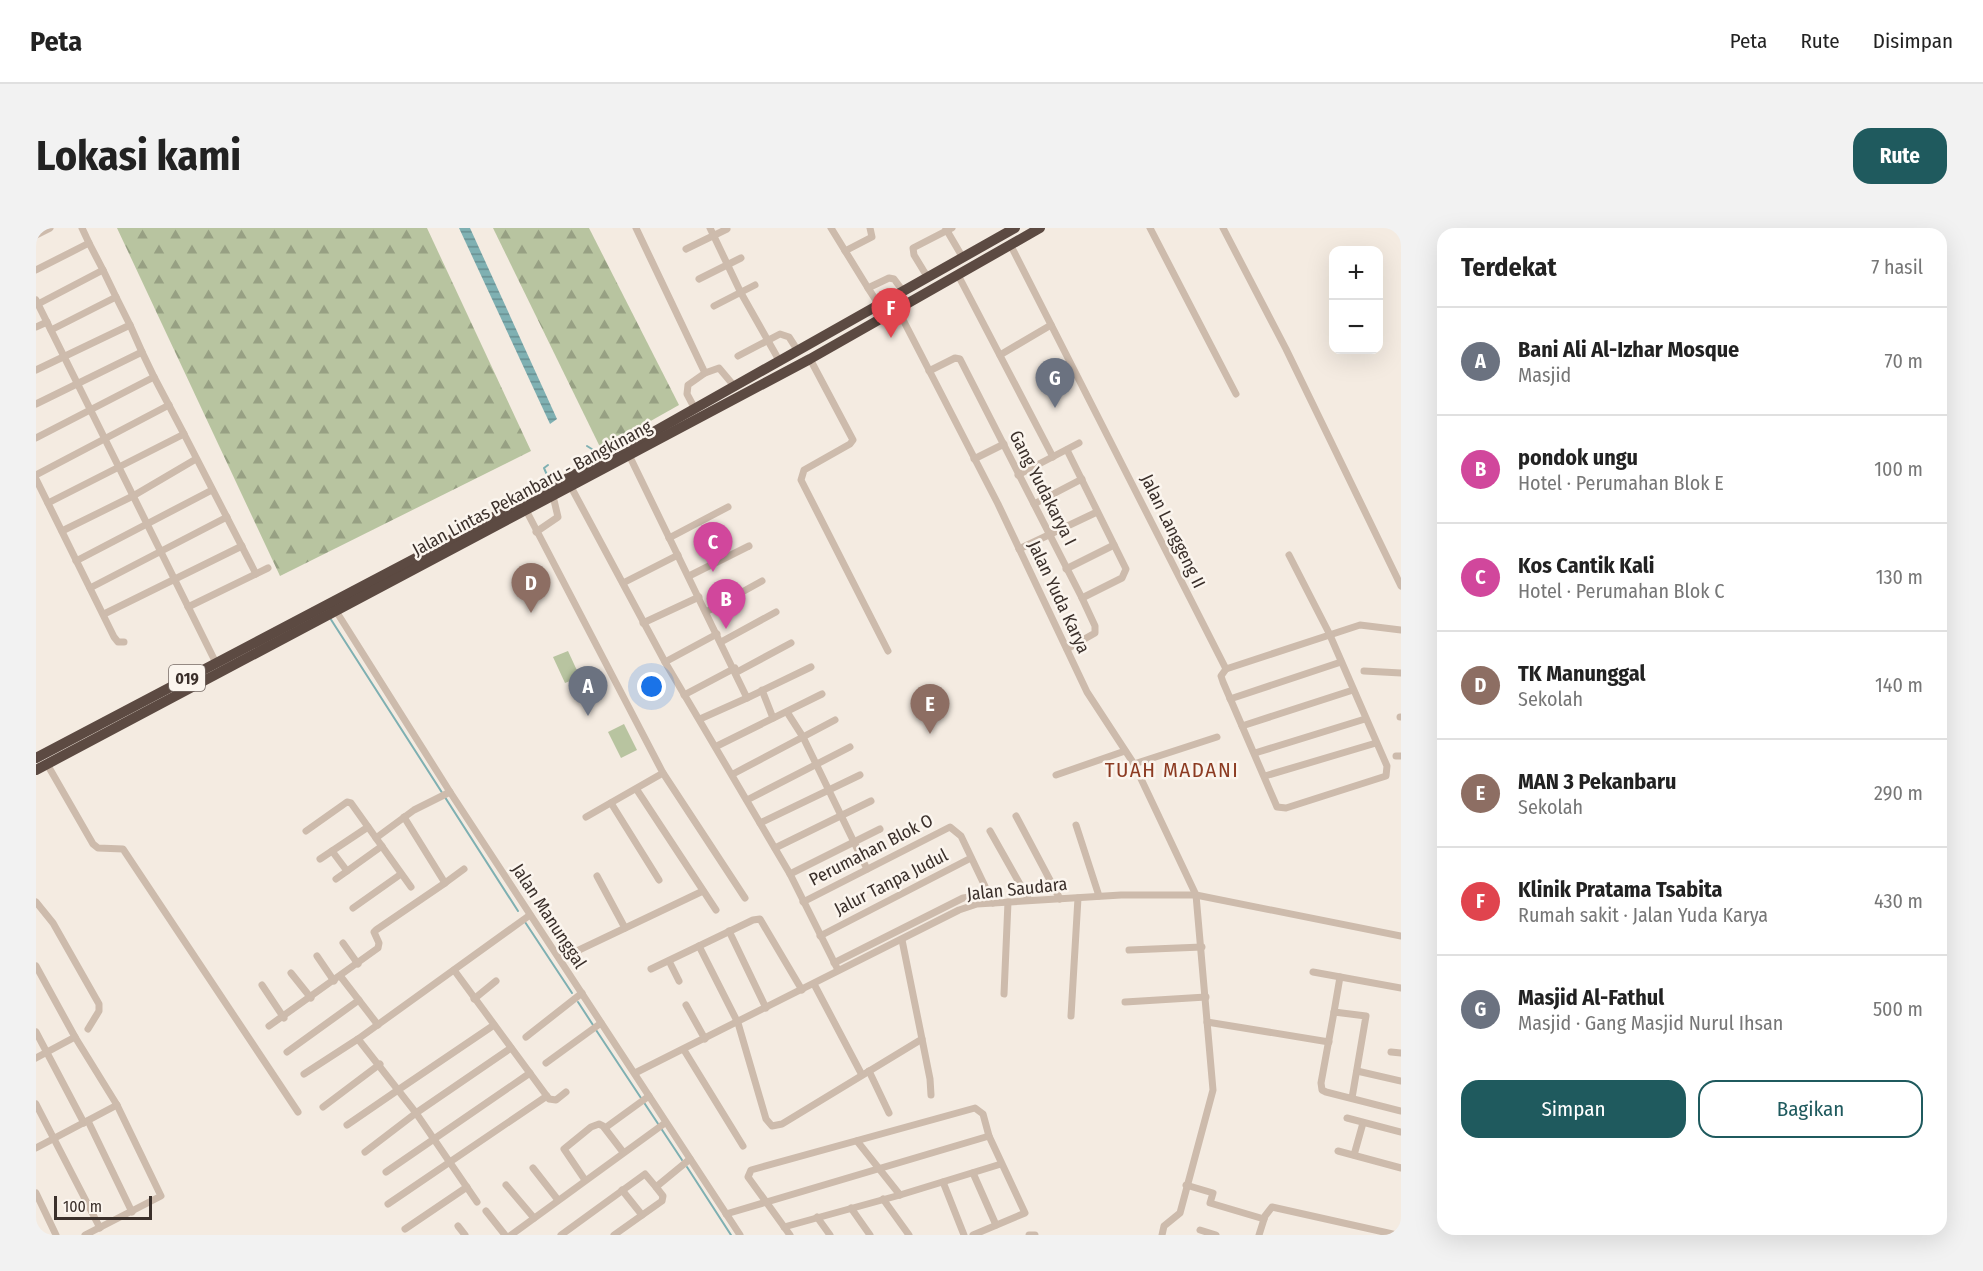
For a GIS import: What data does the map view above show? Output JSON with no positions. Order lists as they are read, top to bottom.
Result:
{
  "streets": {
    "highway": ["Jalan Lintas Pekanbaru - Bangkinang", "019"],
    "street": [
      "Gang Yudakarya I",
      "Jalan Langgeng II",
      "Jalan Yuda Karya",
      "Perumahan Blok O",
      "Jalur Tanpa Judul",
      "Jalan Saudara",
      "Jalan Manunggal"
    ]
  },
  "crossings": [
    ["Jalan Lintas Pekanbaru - Bangkinang", "Jalan Langgeng II"],
    ["Jalan Lintas Pekanbaru - Bangkinang", "Jalan Yuda Karya"],
    ["Jalan Lintas Pekanbaru - Bangkinang", "Jalan Manunggal"],
    ["Gang Yudakarya I", "Jalan Yuda Karya"],
    ["Jalan Yuda Karya", "Jalan Saudara"],
    ["Perumahan Blok O", "Jalur Tanpa Judul"],
    ["Jalur Tanpa Judul", "Jalan Saudara"],
    ["Jalan Saudara", "Jalan Manunggal"]
  ],
  "districts": ["TUAH MADANI"],
  "scale_bar": "100 m",
  "page": {
    "header": "Peta",
    "nav": ["Peta", "Rute", "Disimpan"],
    "buttons": [
      "Rute",
      ["Simpan", "Bagikan"]
    ],
    "title": "Lokasi kami",
    "heading": ["Terdekat", "7 hasil"],
    "map_buttons": ["+", "−"],
    "pins": [
      "F",
      "G",
      "C",
      "D",
      "B",
      "A",
      "E"
    ],
    "list": [
      {
        "mark": "A",
        "name": "Bani Ali Al-Izhar Mosque",
        "note": "Masjid",
        "value": "70 m"
      },
      {
        "mark": "B",
        "name": "pondok ungu",
        "note": "Hotel · Perumahan Blok E",
        "value": "100 m"
      },
      {
        "mark": "C",
        "name": "Kos Cantik Kali",
        "note": "Hotel · Perumahan Blok C",
        "value": "130 m"
      },
      {
        "mark": "D",
        "name": "TK Manunggal",
        "note": "Sekolah",
        "value": "140 m"
      },
      {
        "mark": "E",
        "name": "MAN 3 Pekanbaru",
        "note": "Sekolah",
        "value": "290 m"
      },
      {
        "mark": "F",
        "name": "Klinik Pratama Tsabita",
        "note": "Rumah sakit · Jalan Yuda Karya",
        "value": "430 m"
      },
      {
        "mark": "G",
        "name": "Masjid Al-Fathul",
        "note": "Masjid · Gang Masjid Nurul Ihsan",
        "value": "500 m"
      }
    ],
    "scale": "100 m"
  }
}
